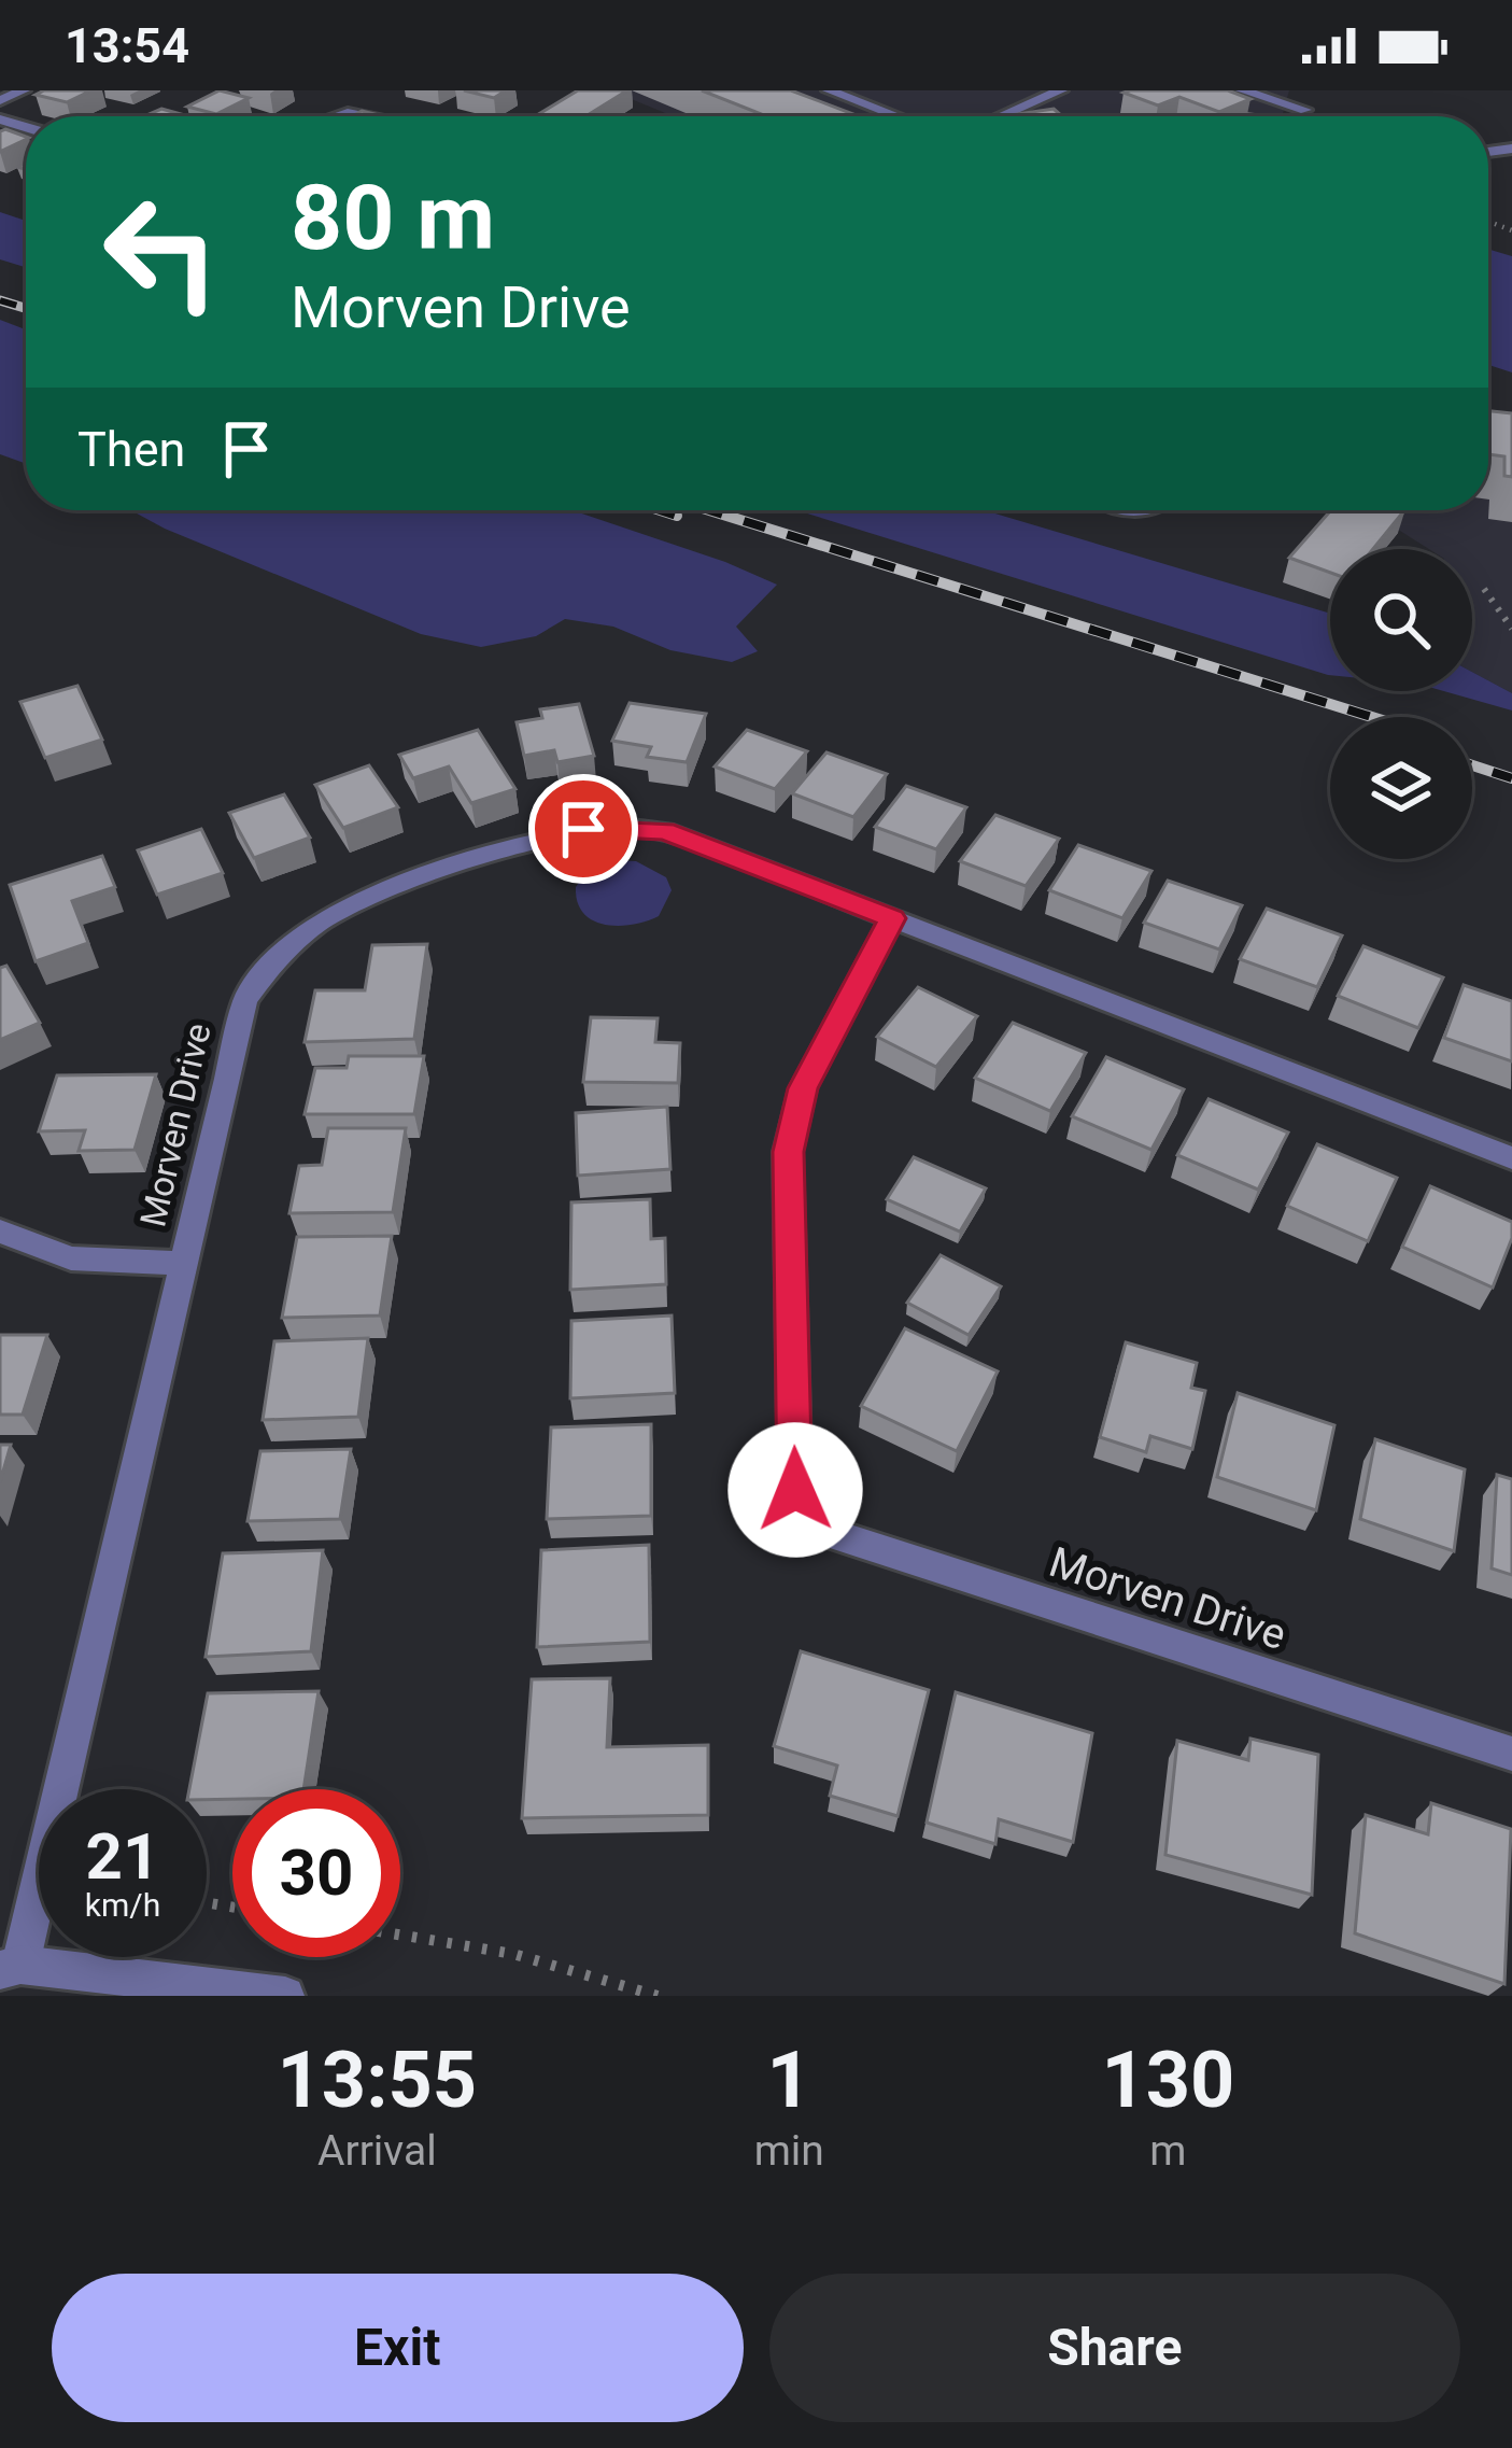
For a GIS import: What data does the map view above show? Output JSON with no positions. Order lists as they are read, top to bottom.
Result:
{
  "streets": {
    "street": ["Morven Drive"]
  },
  "page": {
    "status": "13:54",
    "turn": ["80 m", "Morven Drive"],
    "then": "Then",
    "speed": "21 km/h",
    "limit": "30",
    "eta": [
      "13:55",
      "Arrival",
      "1",
      "min",
      "130",
      "m"
    ],
    "buttons": ["Exit", "Share"]
  }
}
